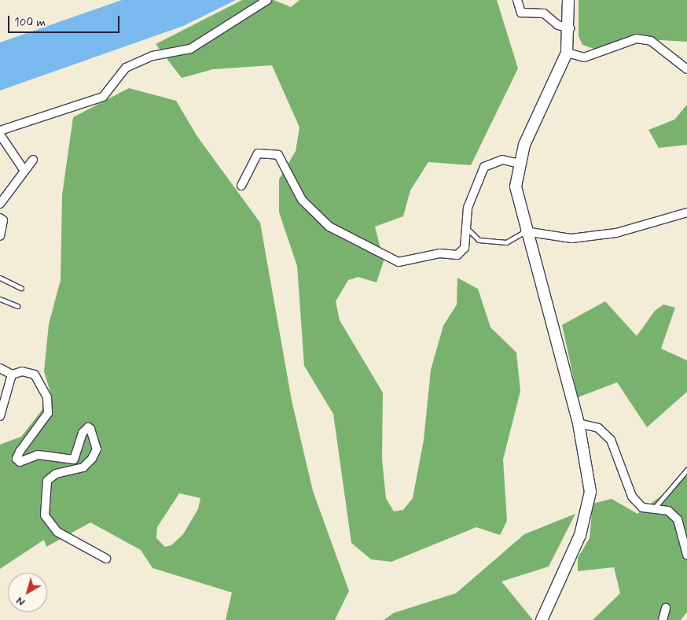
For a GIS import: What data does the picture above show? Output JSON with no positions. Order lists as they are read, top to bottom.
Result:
{
  "scale_bar": "100 m",
  "north": "bottom left"
}
